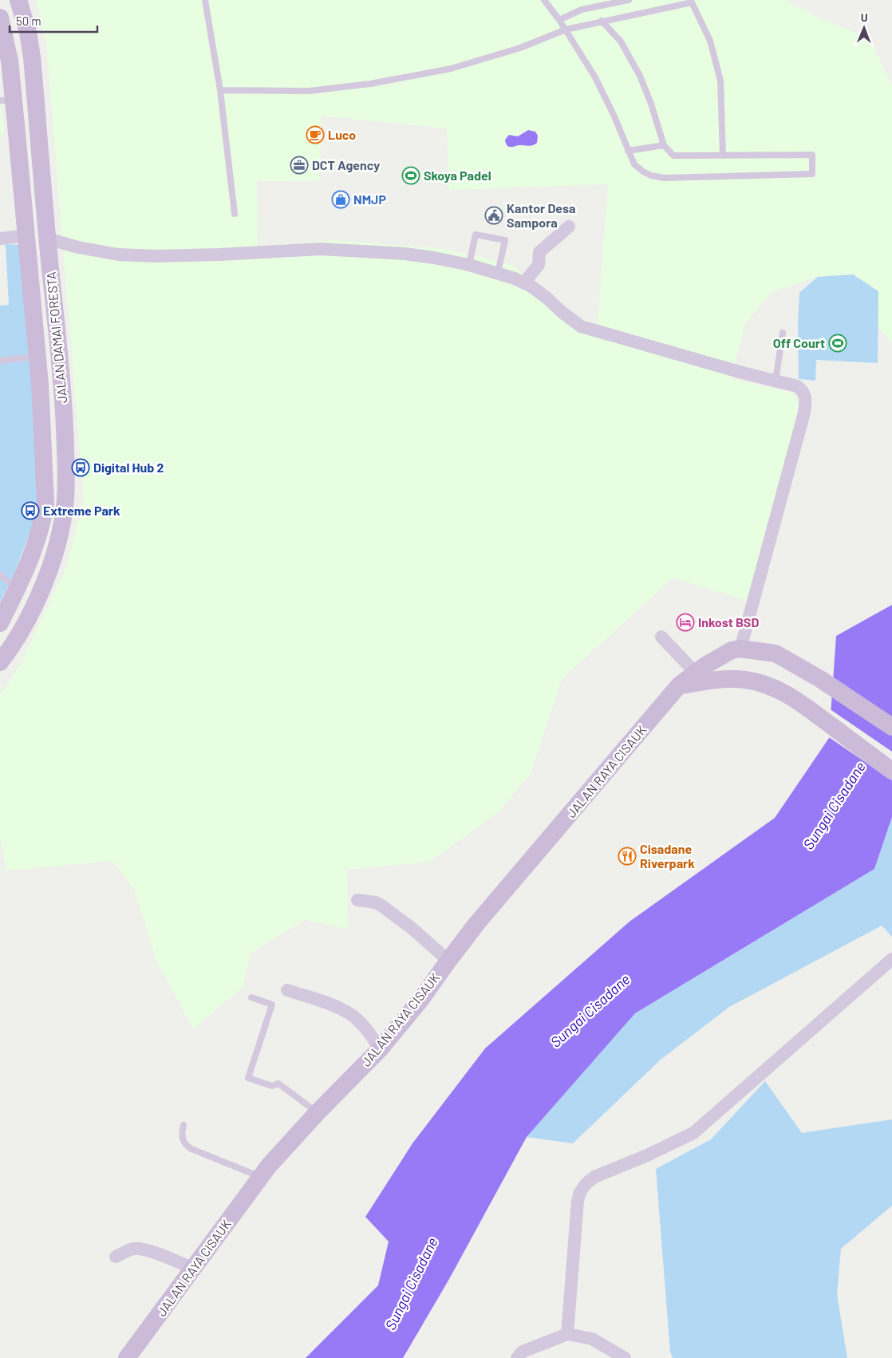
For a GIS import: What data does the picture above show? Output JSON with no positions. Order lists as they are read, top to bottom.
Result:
{
  "streets": {
    "main road": ["JALAN DAMAI FORESTA", "JALAN RAYA CISAUK"]
  },
  "water": ["Sungai Cisadane"],
  "places": {
    "cafe": ["Luco"],
    "office": ["DCT Agency"],
    "sports": ["Skoya Padel", "Off Court"],
    "shop": ["NMJP"],
    "public building": ["Kantor Desa Sampora"],
    "bus stop": ["Digital Hub 2", "Extreme Park"],
    "hotel": ["Inkost BSD"],
    "restaurant": ["Cisadane Riverpark"]
  },
  "scale_bar": "50 m",
  "north": "top"
}
